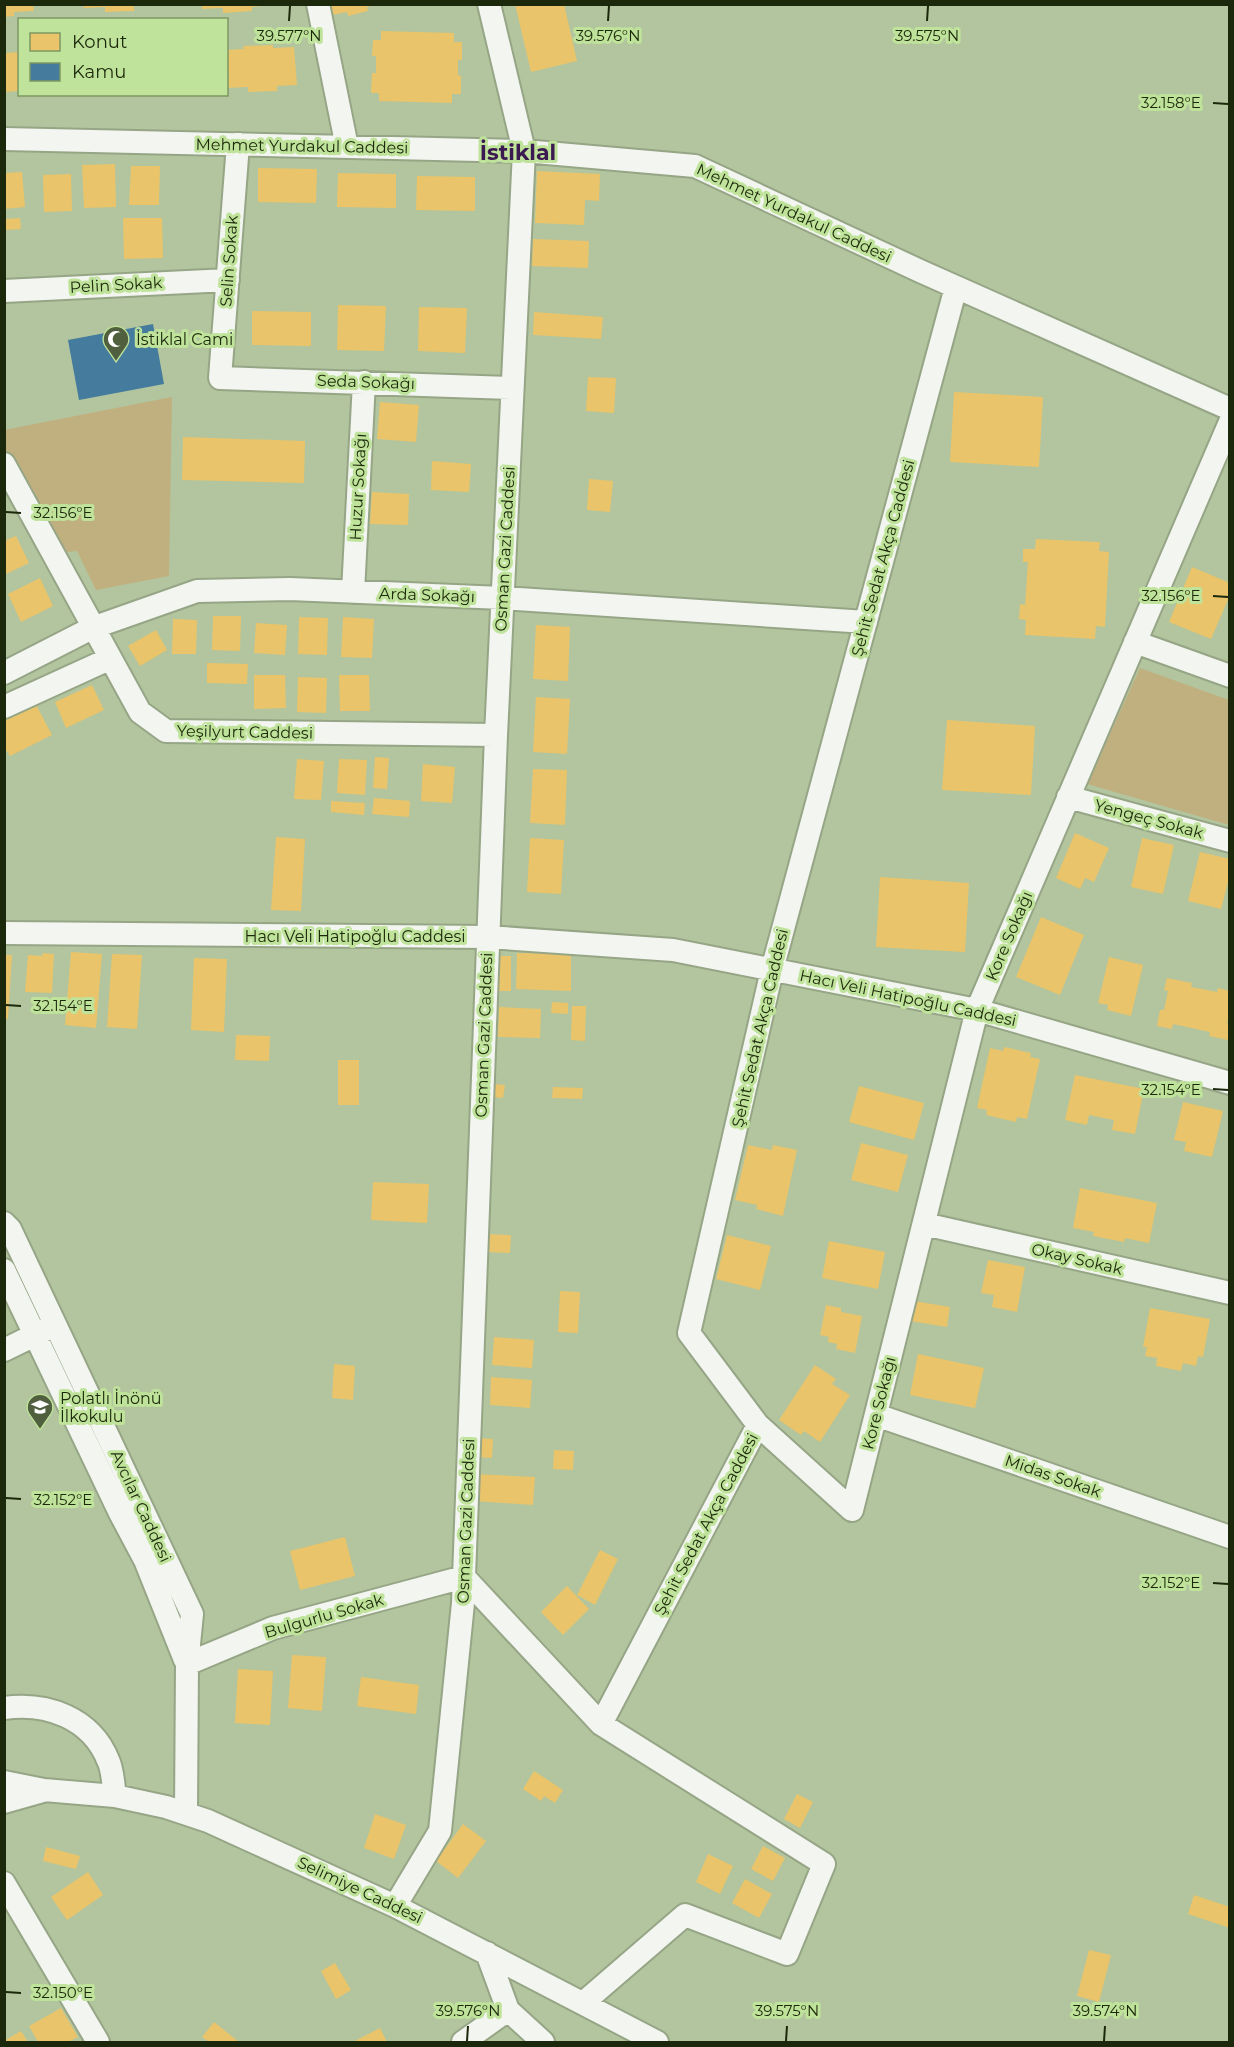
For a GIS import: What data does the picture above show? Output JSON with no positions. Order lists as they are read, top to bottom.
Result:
{
  "streets": {
    "street": [
      "Mehmet Yurdakul Caddesi",
      "Selin Sokak",
      "Pelin Sokak",
      "Seda Sokağı",
      "Huzur Sokağı",
      "Osman Gazi Caddesi",
      "Şehit Sedat Akça Caddesi",
      "Arda Sokağı",
      "Yeşilyurt Caddesi",
      "Yengeç Sokak",
      "Hacı Veli Hatipoğlu Caddesi",
      "Kore Sokağı",
      "Okay Sokak",
      "Midas Sokak",
      "Avcılar Caddesi",
      "Bulgurlu Sokak",
      "Selimiye Caddesi"
    ]
  },
  "crossings": [
    ["Mehmet Yurdakul Caddesi", "Selin Sokak"],
    ["Mehmet Yurdakul Caddesi", "Osman Gazi Caddesi"],
    ["Mehmet Yurdakul Caddesi", "Şehit Sedat Akça Caddesi"],
    ["Selin Sokak", "Pelin Sokak"],
    ["Selin Sokak", "Seda Sokağı"],
    ["Seda Sokağı", "Huzur Sokağı"],
    ["Seda Sokağı", "Osman Gazi Caddesi"],
    ["Huzur Sokağı", "Arda Sokağı"],
    ["Osman Gazi Caddesi", "Arda Sokağı"],
    ["Osman Gazi Caddesi", "Yeşilyurt Caddesi"],
    ["Osman Gazi Caddesi", "Hacı Veli Hatipoğlu Caddesi"],
    ["Osman Gazi Caddesi", "Bulgurlu Sokak"],
    ["Osman Gazi Caddesi", "Selimiye Caddesi"],
    ["Şehit Sedat Akça Caddesi", "Arda Sokağı"],
    ["Şehit Sedat Akça Caddesi", "Hacı Veli Hatipoğlu Caddesi"],
    ["Şehit Sedat Akça Caddesi", "Kore Sokağı"],
    ["Arda Sokağı", "Yeşilyurt Caddesi"],
    ["Yengeç Sokak", "Kore Sokağı"],
    ["Hacı Veli Hatipoğlu Caddesi", "Kore Sokağı"],
    ["Kore Sokağı", "Okay Sokak"],
    ["Kore Sokağı", "Midas Sokak"],
    ["Avcılar Caddesi", "Bulgurlu Sokak"],
    ["Avcılar Caddesi", "Selimiye Caddesi"]
  ],
  "districts": ["İstiklal"],
  "places": {
    "mosque": ["İstiklal Cami"],
    "school or university": ["Polatlı İnönü İlkokulu"]
  },
  "legend": ["Konut", "Kamu"],
  "coordinates": [
    "39.577°N",
    "39.576°N",
    "39.575°N",
    "32.158°E",
    "32.156°E",
    "32.154°E",
    "32.152°E",
    "32.150°E",
    "39.574°N"
  ]
}
